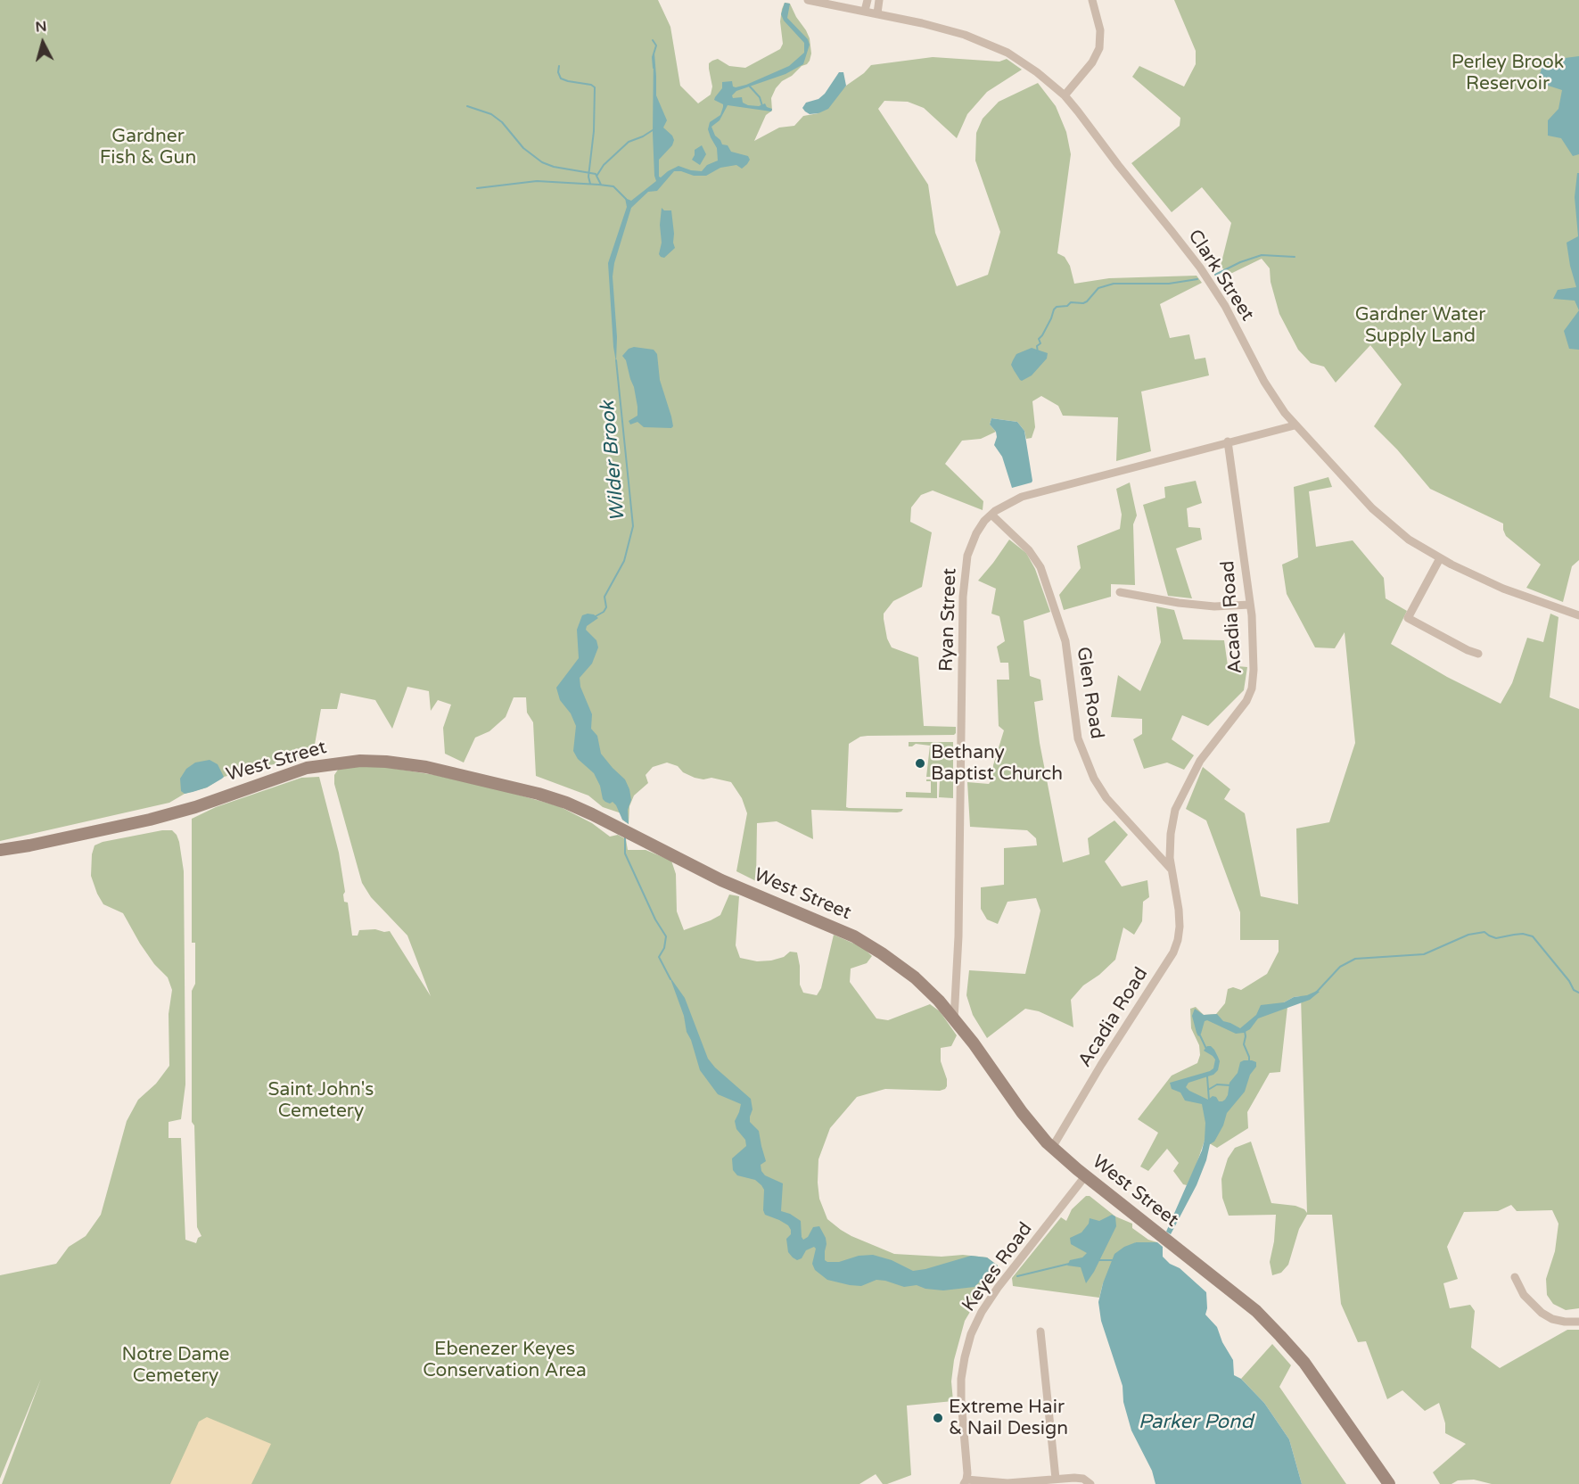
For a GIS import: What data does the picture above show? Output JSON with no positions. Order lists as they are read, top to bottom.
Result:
{
  "streets": {
    "main road": ["West Street"],
    "street": [
      "Clark Street",
      "Acadia Road",
      "Ryan Street",
      "Glen Road",
      "Keyes Road"
    ]
  },
  "crossings": [
    ["Clark Street", "Ryan Street"],
    ["Acadia Road", "Ryan Street"],
    ["Acadia Road", "Glen Road"],
    ["Acadia Road", "West Street"],
    ["Ryan Street", "Glen Road"],
    ["Ryan Street", "West Street"],
    ["West Street", "Keyes Road"]
  ],
  "water": ["Wilder Brook", "Parker Pond"],
  "parks": [
    "Perley Brook Reservoir",
    "Gardner Fish & Gun",
    "Gardner Water Supply Land",
    "Saint John's Cemetery",
    "Ebenezer Keyes Conservation Area",
    "Notre Dame Cemetery"
  ],
  "places": ["Bethany Baptist Church", "Extreme Hair & Nail Design"],
  "north": "top"
}
